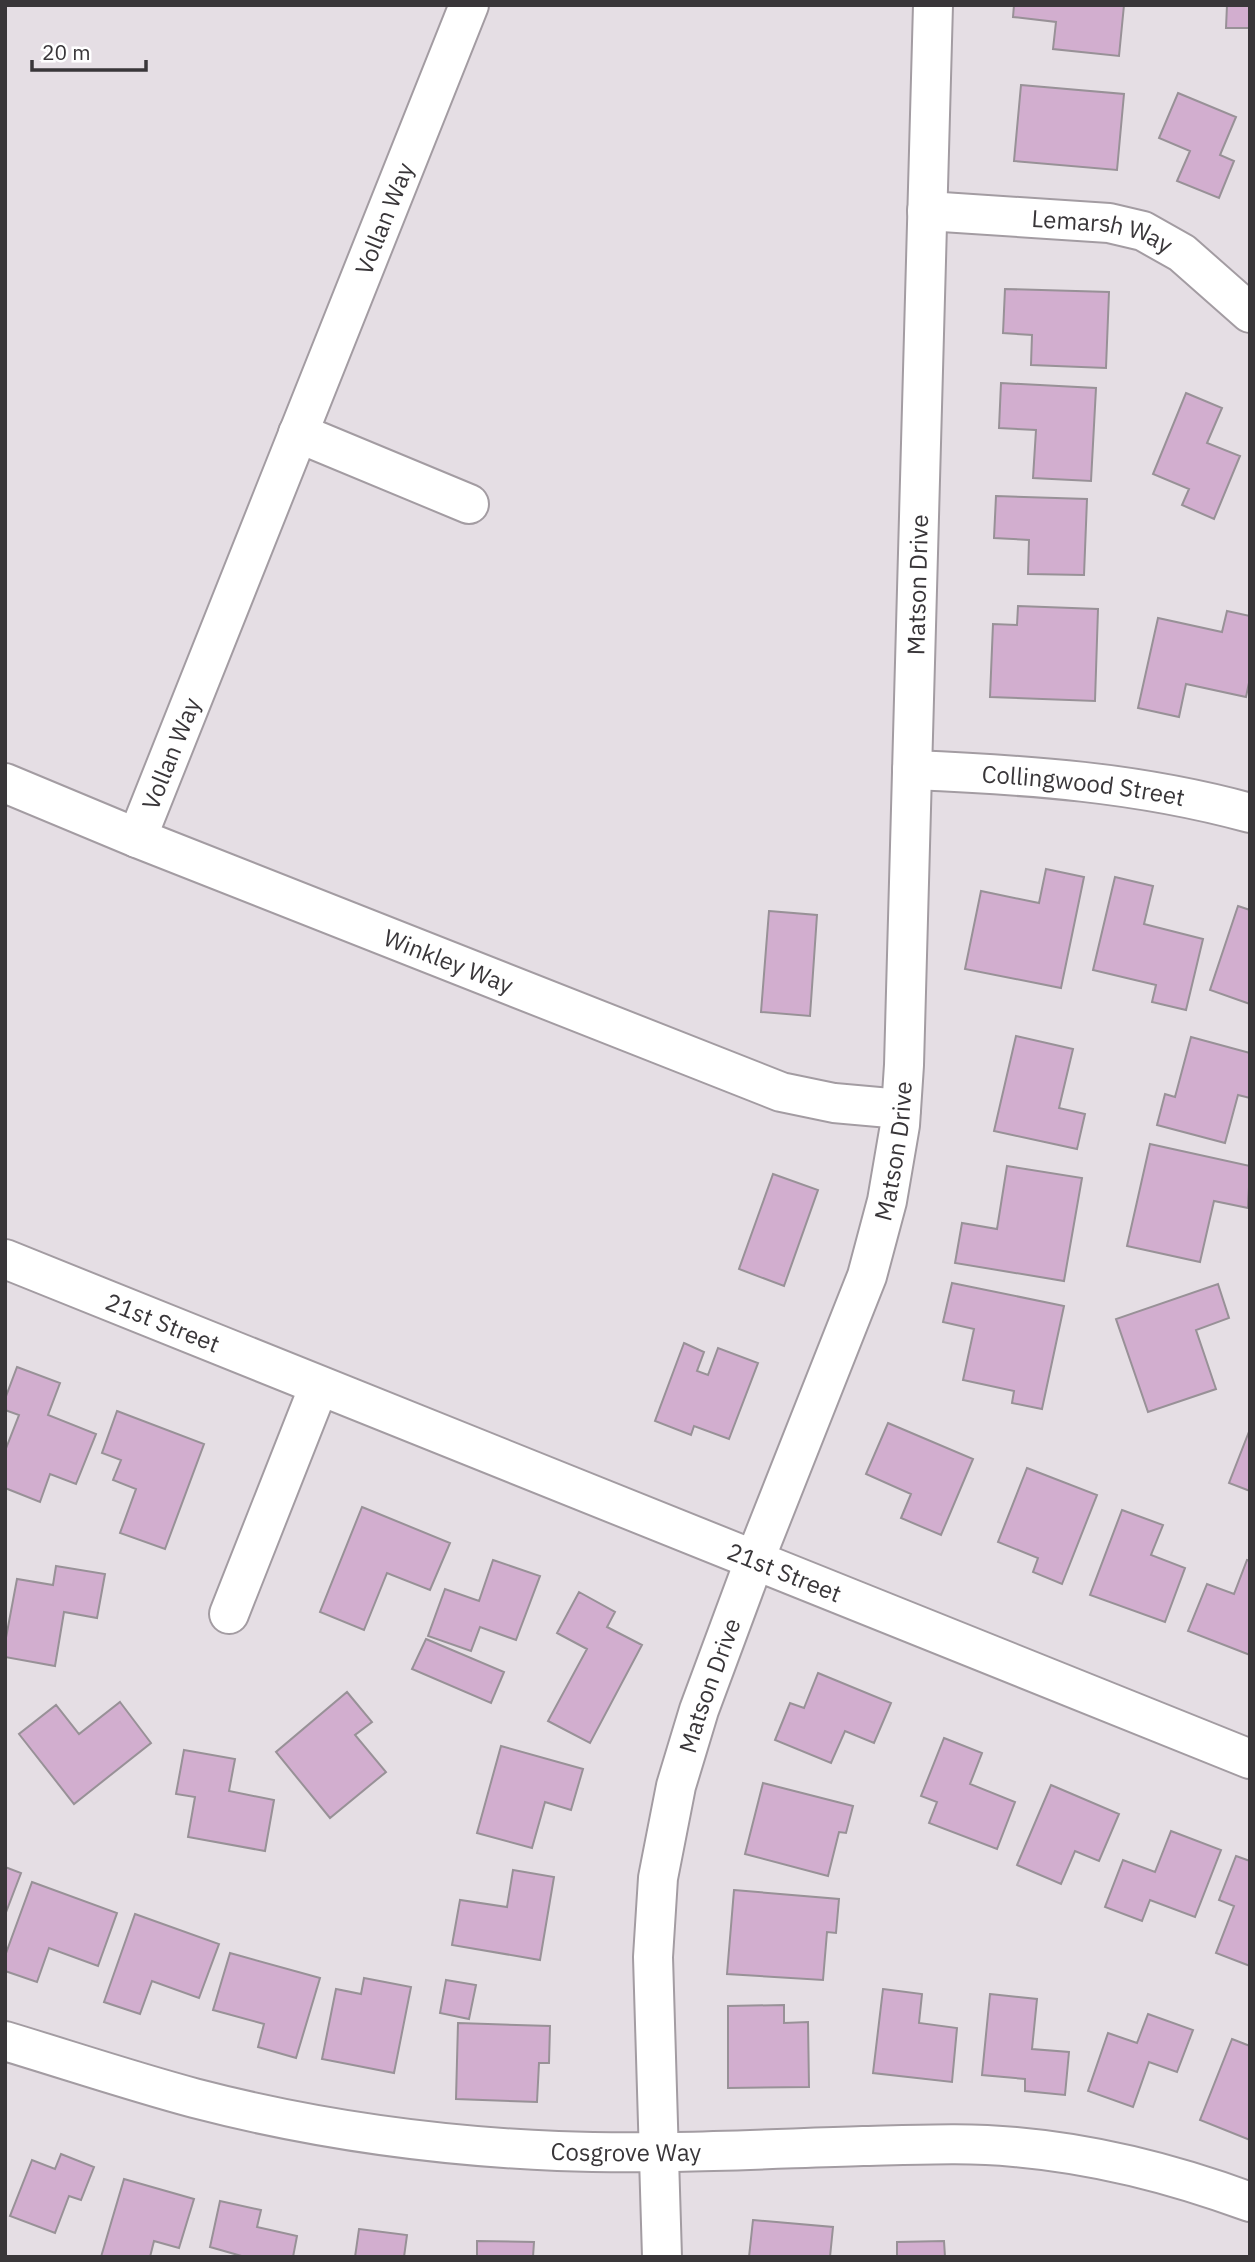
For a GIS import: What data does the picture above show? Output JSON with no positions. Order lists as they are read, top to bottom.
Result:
{
  "streets": {
    "street": [
      "Vollan Way",
      "Lemarsh Way",
      "Matson Drive",
      "Collingwood Street",
      "Winkley Way",
      "21st Street",
      "Cosgrove Way"
    ]
  },
  "crossings": [
    ["Vollan Way", "Winkley Way"],
    ["Lemarsh Way", "Matson Drive"],
    ["Matson Drive", "Collingwood Street"],
    ["Matson Drive", "Winkley Way"],
    ["Matson Drive", "21st Street"],
    ["Matson Drive", "Cosgrove Way"]
  ],
  "scale_bar": "20 m"
}
